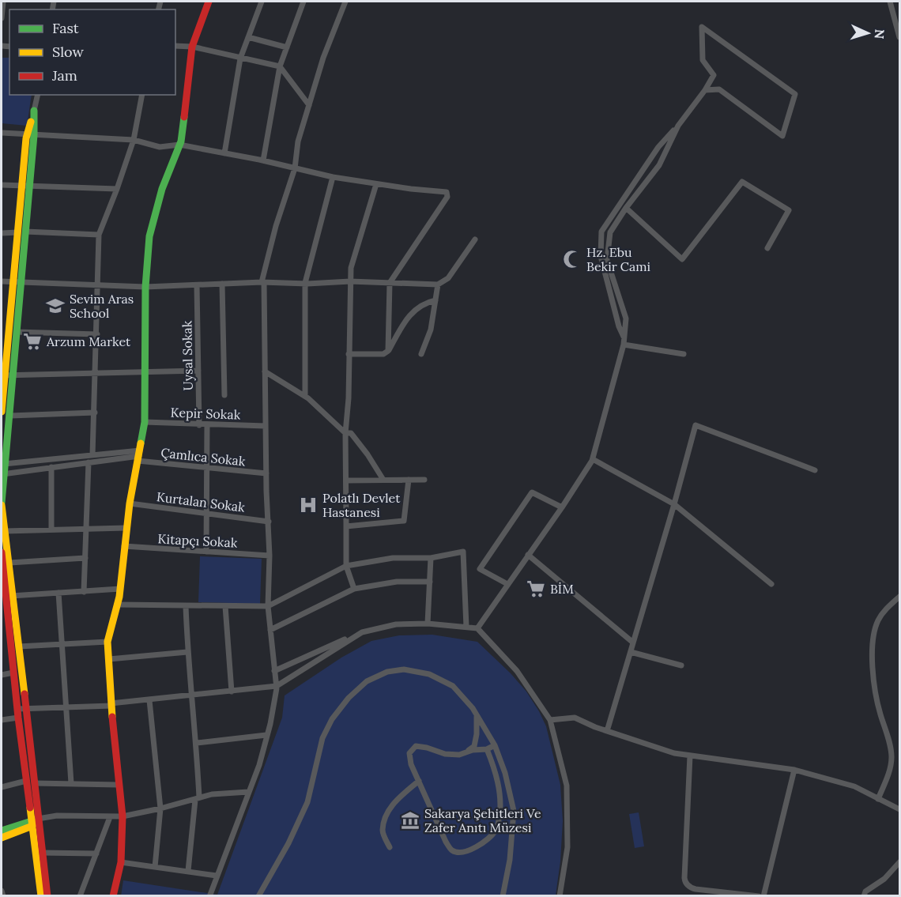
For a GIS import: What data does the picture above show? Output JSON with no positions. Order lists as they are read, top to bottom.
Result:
{
  "streets": {
    "street": [
      "Uysal Sokak",
      "Kepir Sokak",
      "Çamlıca Sokak",
      "Kurtalan Sokak",
      "Kitapçı Sokak"
    ]
  },
  "crossings": [
    ["Uysal Sokak", "Kepir Sokak"]
  ],
  "places": {
    "mosque": ["Hz. Ebu Bekir Cami"],
    "school or university": ["Sevim Aras School"],
    "supermarket": ["Arzum Market", "BİM"],
    "hospital": ["Polatlı Devlet Hastanesi"],
    "museum": ["Sakarya Şehitleri Ve Zafer Anıtı Müzesi"]
  },
  "legend": ["Fast", "Slow", "Jam"],
  "north": "right"
}
